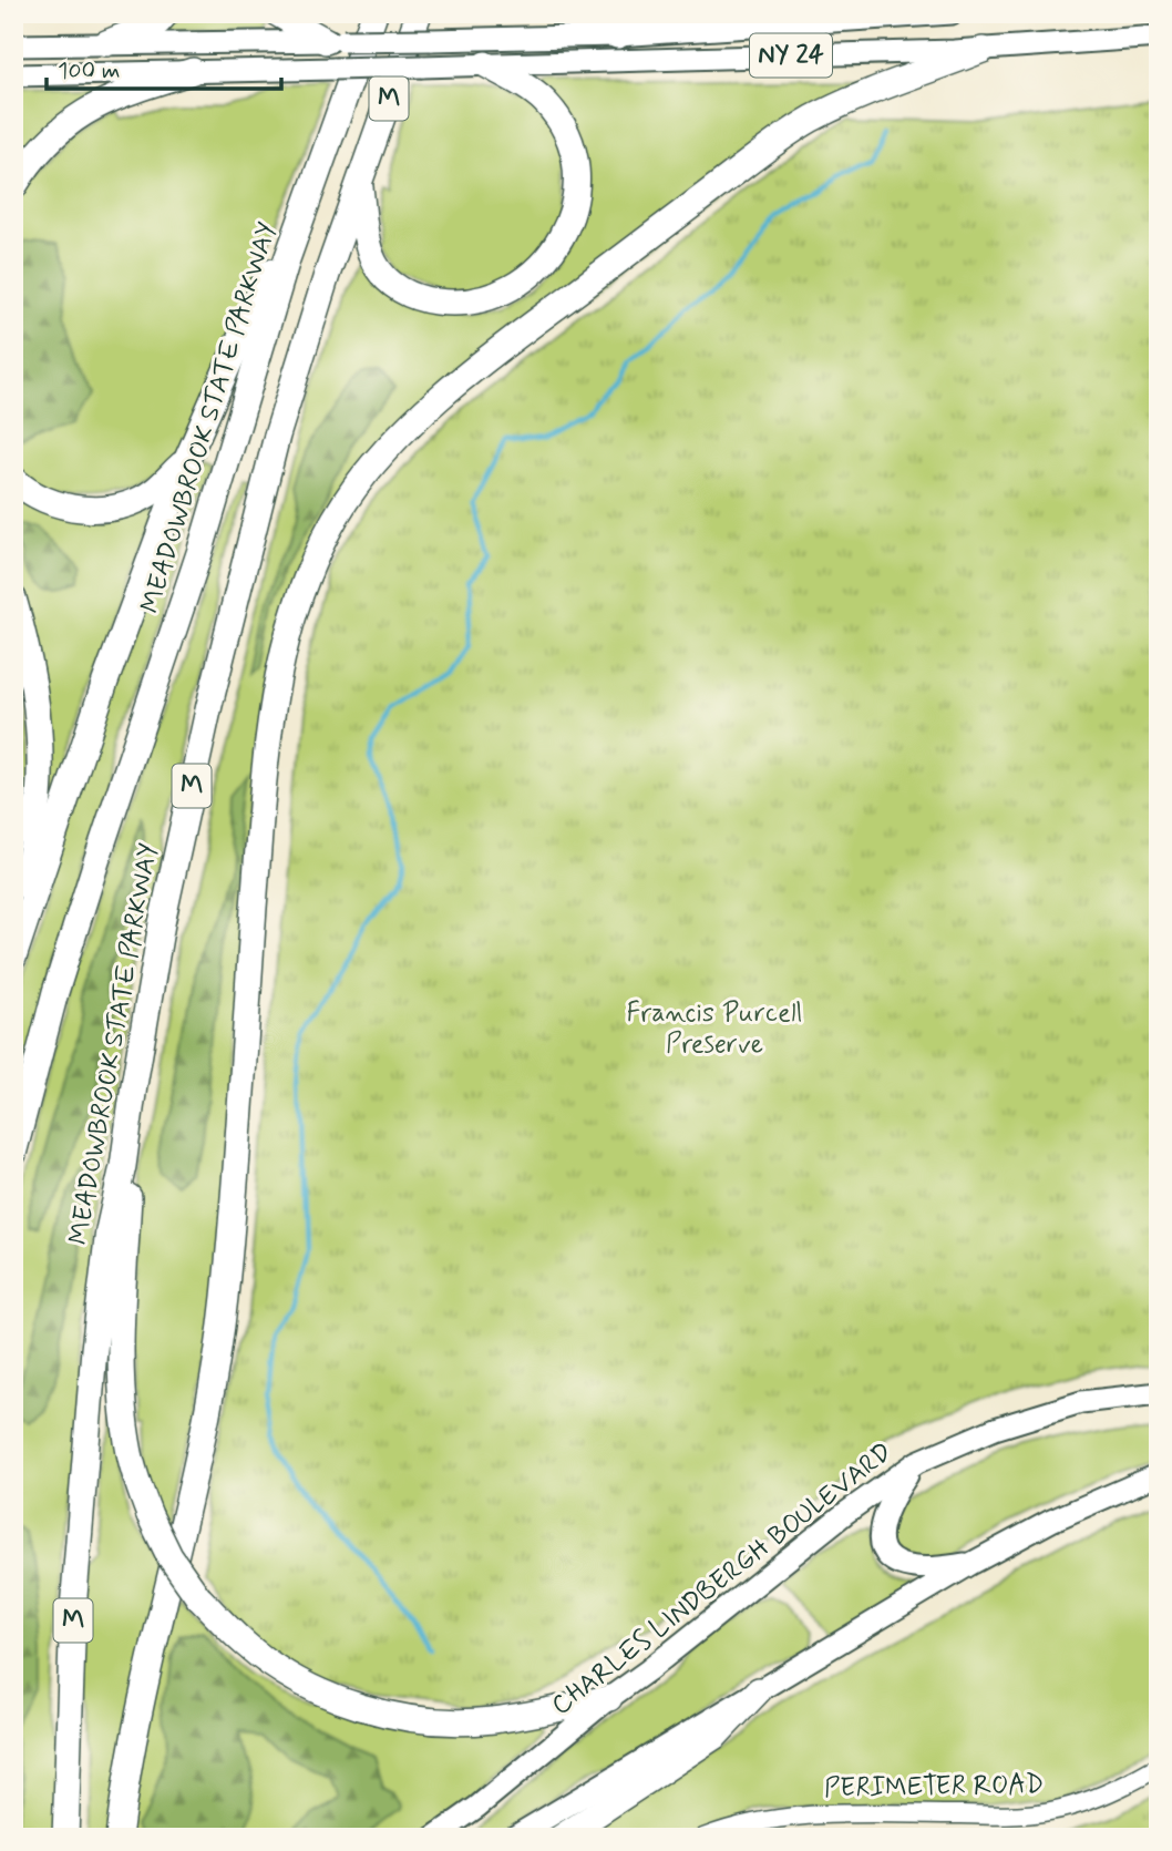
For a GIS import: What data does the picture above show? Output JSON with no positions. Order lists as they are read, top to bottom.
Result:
{
  "streets": {
    "highway": ["M", "MEADOWBROOK STATE PARKWAY"],
    "main road": ["NY 24", "CHARLES LINDBERGH BOULEVARD"],
    "street": ["PERIMETER ROAD"]
  },
  "parks": ["Francis Purcell Preserve"],
  "scale_bar": "100 m"
}
